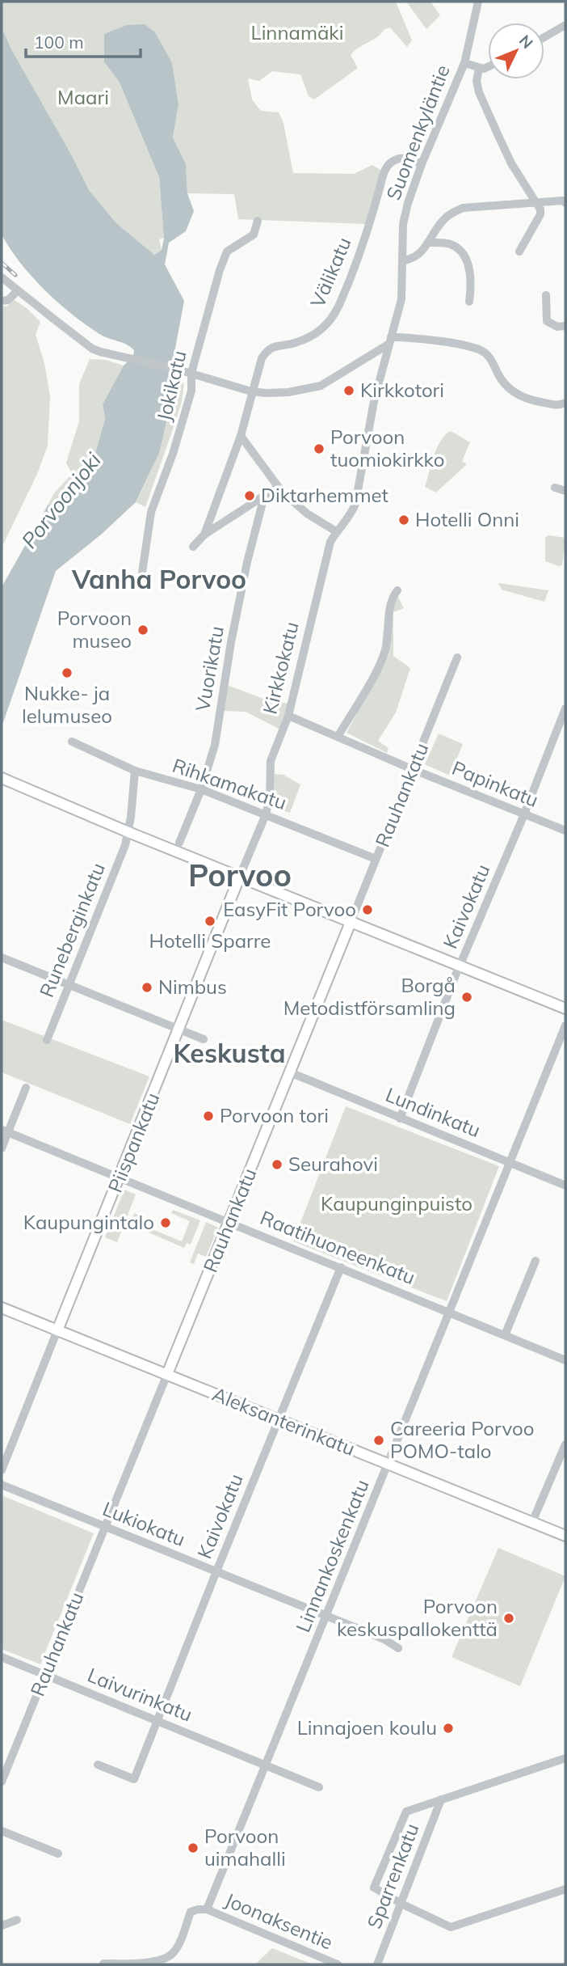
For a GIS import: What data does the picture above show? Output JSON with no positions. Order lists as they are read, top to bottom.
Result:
{
  "streets": {
    "main road": ["Rauhankatu", "Piispankatu", "Aleksanterinkatu"],
    "street": [
      "Suomenkyläntie",
      "Välikatu",
      "Jokikatu",
      "Kirkkokatu",
      "Vuorikatu",
      "Rihkamakatu",
      "Papinkatu",
      "Kaivokatu",
      "Runeberginkatu",
      "Lundinkatu",
      "Raatihuoneenkatu",
      "Lukiokatu",
      "Linnankoskenkatu",
      "Laivurinkatu",
      "Sparrenkatu",
      "Joonaksentie"
    ]
  },
  "crossings": [
    ["Suomenkyläntie", "Välikatu"],
    ["Kirkkokatu", "Rihkamakatu"],
    ["Kirkkokatu", "Papinkatu"],
    ["Kirkkokatu", "Piispankatu"],
    ["Vuorikatu", "Rihkamakatu"],
    ["Rihkamakatu", "Rauhankatu"],
    ["Rihkamakatu", "Piispankatu"],
    ["Papinkatu", "Rauhankatu"],
    ["Papinkatu", "Kaivokatu"],
    ["Rauhankatu", "Lundinkatu"],
    ["Rauhankatu", "Raatihuoneenkatu"],
    ["Rauhankatu", "Aleksanterinkatu"],
    ["Rauhankatu", "Lukiokatu"],
    ["Rauhankatu", "Laivurinkatu"],
    ["Kaivokatu", "Lundinkatu"],
    ["Kaivokatu", "Raatihuoneenkatu"],
    ["Kaivokatu", "Aleksanterinkatu"],
    ["Kaivokatu", "Lukiokatu"],
    ["Kaivokatu", "Laivurinkatu"],
    ["Lundinkatu", "Linnankoskenkatu"],
    ["Piispankatu", "Raatihuoneenkatu"],
    ["Piispankatu", "Aleksanterinkatu"],
    ["Raatihuoneenkatu", "Linnankoskenkatu"],
    ["Aleksanterinkatu", "Linnankoskenkatu"],
    ["Lukiokatu", "Linnankoskenkatu"],
    ["Linnankoskenkatu", "Laivurinkatu"],
    ["Linnankoskenkatu", "Joonaksentie"]
  ],
  "districts": ["Vanha Porvoo", "Porvoo", "Keskusta"],
  "water": ["Porvoonjoki"],
  "parks": ["Linnamäki", "Maari", "Kaupunginpuisto"],
  "places": [
    "Kirkkotori",
    "Porvoon tuomiokirkko",
    "Diktarhemmet",
    "Hotelli Onni",
    "Porvoon museo",
    "Nukke- ja lelumuseo",
    "EasyFit Porvoo",
    "Hotelli Sparre",
    "Nimbus",
    "Borgå Metodistförsamling",
    "Porvoon tori",
    "Seurahovi",
    "Kaupungintalo",
    "Careeria Porvoo POMO-talo",
    "Porvoon keskuspallokenttä",
    "Linnajoen koulu",
    "Porvoon uimahalli"
  ],
  "scale_bar": "100 m",
  "north": "top right"
}
